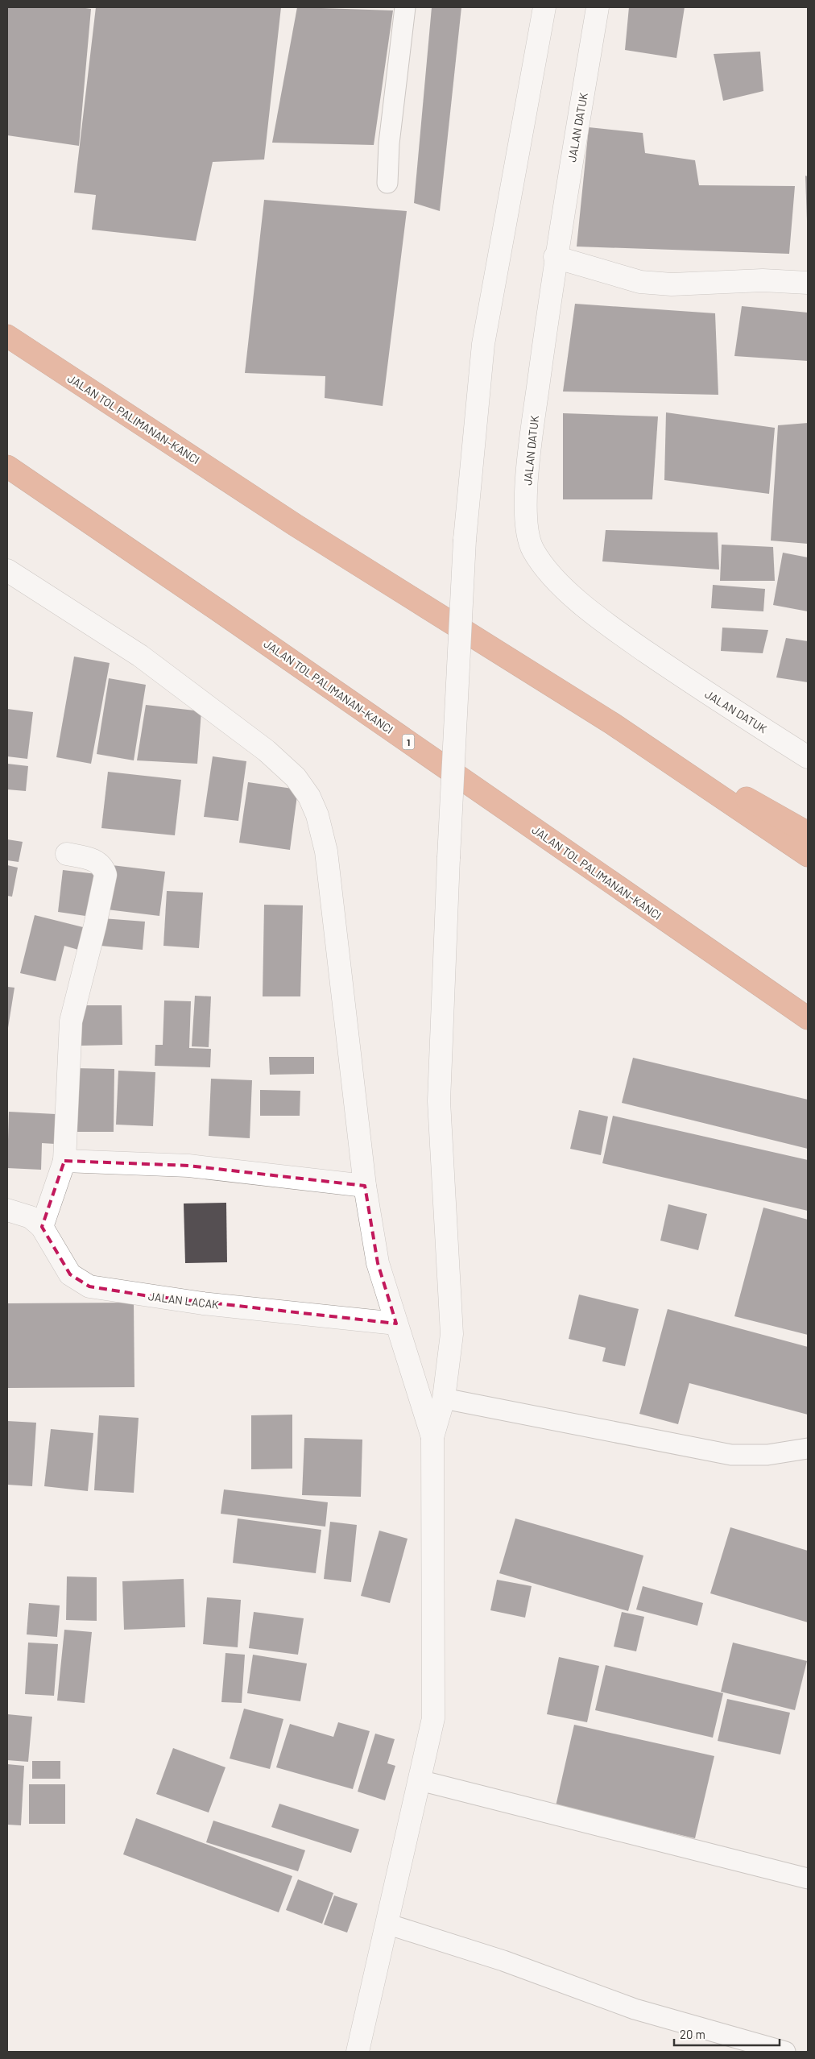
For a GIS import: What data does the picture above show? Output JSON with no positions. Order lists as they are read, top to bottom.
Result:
{
  "streets": {
    "highway": ["JALAN TOL PALIMANAN–KANCI", "1"],
    "street": ["JALAN DATUK", "JALAN LACAK"]
  },
  "scale_bar": "20 m"
}
